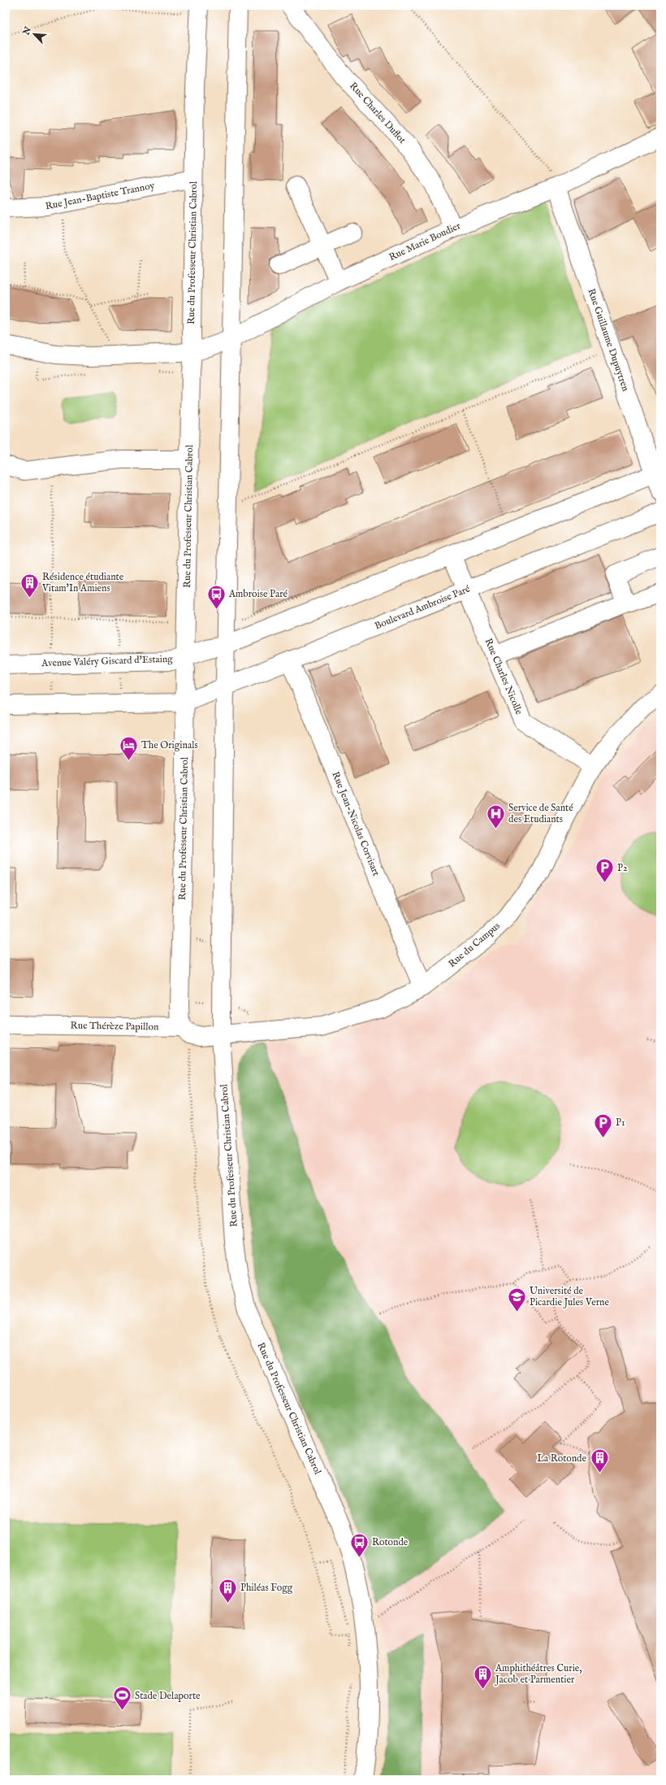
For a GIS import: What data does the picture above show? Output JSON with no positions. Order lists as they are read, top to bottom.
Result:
{
  "streets": {
    "street": [
      "Rue Charles Duflot",
      "Rue Jean-Baptiste Trannoy",
      "Rue Marie Boudier",
      "Rue du Professeur Christian Cabrol",
      "Rue Guillaume Dupuytren",
      "Boulevard Ambroise Paré",
      "Avenue Valéry Giscard d'Estaing",
      "Rue Charles Nicolle",
      "Rue Jean-Nicolas Corvisart",
      "Rue du Campus",
      "Rue Thérèze Papillon"
    ]
  },
  "crossings": [
    ["Rue Charles Duflot", "Rue Marie Boudier"],
    ["Rue Jean-Baptiste Trannoy", "Rue du Professeur Christian Cabrol"],
    ["Rue Marie Boudier", "Rue du Professeur Christian Cabrol"],
    ["Rue Marie Boudier", "Rue Guillaume Dupuytren"],
    ["Rue du Professeur Christian Cabrol", "Boulevard Ambroise Paré"],
    ["Rue du Professeur Christian Cabrol", "Avenue Valéry Giscard d'Estaing"],
    ["Rue du Professeur Christian Cabrol", "Rue du Campus"],
    ["Rue du Professeur Christian Cabrol", "Rue Thérèze Papillon"],
    ["Boulevard Ambroise Paré", "Rue Charles Nicolle"],
    ["Boulevard Ambroise Paré", "Rue Jean-Nicolas Corvisart"],
    ["Rue Charles Nicolle", "Rue du Campus"],
    ["Rue Jean-Nicolas Corvisart", "Rue du Campus"],
    ["Rue du Campus", "Rue Thérèze Papillon"]
  ],
  "places": {
    "building": [
      "Résidence étudiante Vitam'In Amiens",
      "La Rotonde",
      "Philéas Fogg",
      "Amphithéâtres Curie, Jacob et Parmentier"
    ],
    "bus stop": ["Ambroise Paré", "Rotonde"],
    "hotel": ["The Originals"],
    "hospital": ["Service de Santé des Etudiants"],
    "parking": ["P2", "P1"],
    "school or university": ["Université de Picardie Jules Verne"],
    "sports": ["Stade Delaporte"]
  },
  "north": "top left"
}
